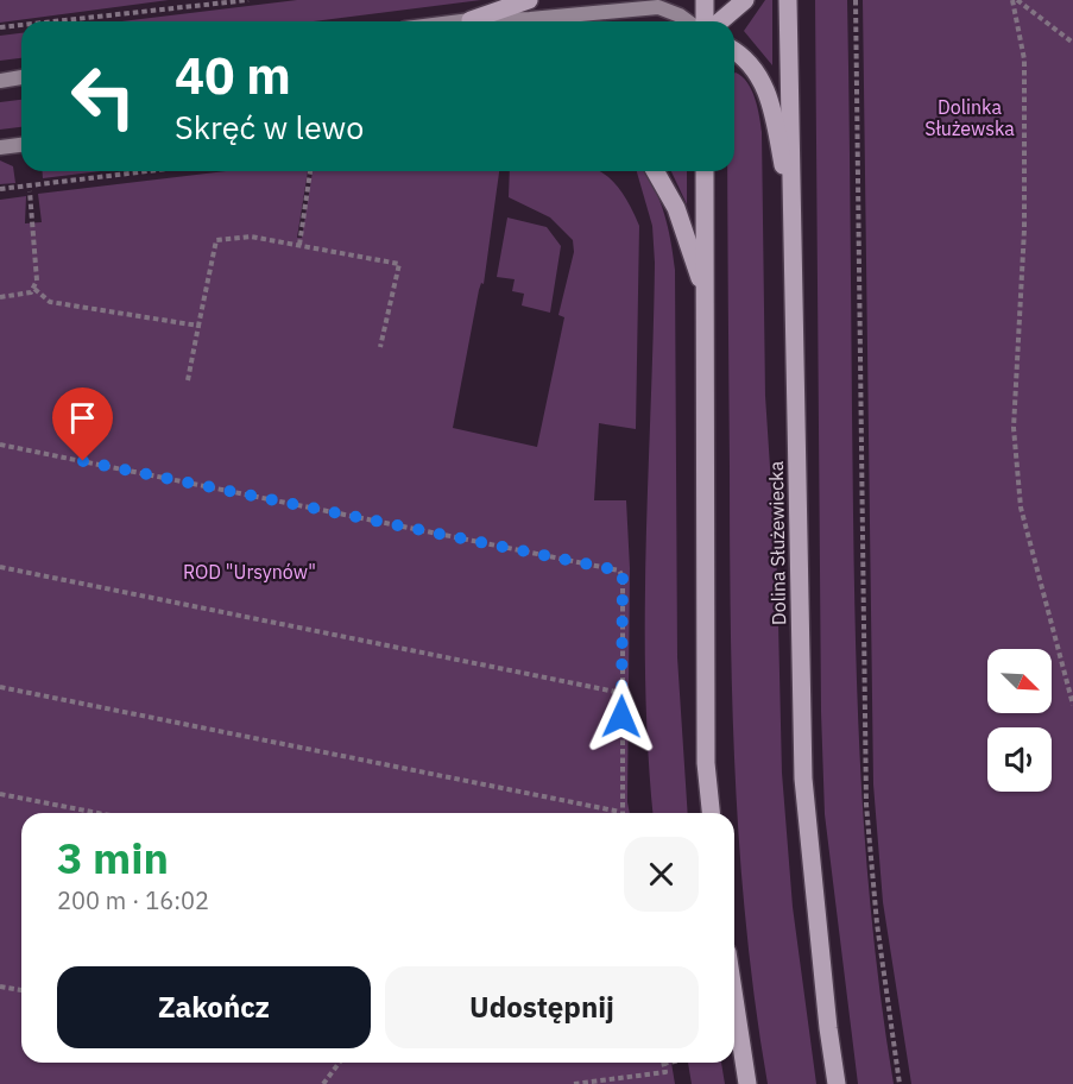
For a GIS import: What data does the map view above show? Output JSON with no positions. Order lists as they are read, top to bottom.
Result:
{
  "streets": {
    "main road": ["Dolina Służewiecka"]
  },
  "parks": ["Dolinka Służewska", "ROD \"Ursynów\""],
  "north": "bottom right",
  "page": {
    "turn": ["40 m", "Skręć w lewo"],
    "heading": ["3 min", "200 m · 16:02"],
    "buttons": ["Zakończ", "Udostępnij"]
  }
}
